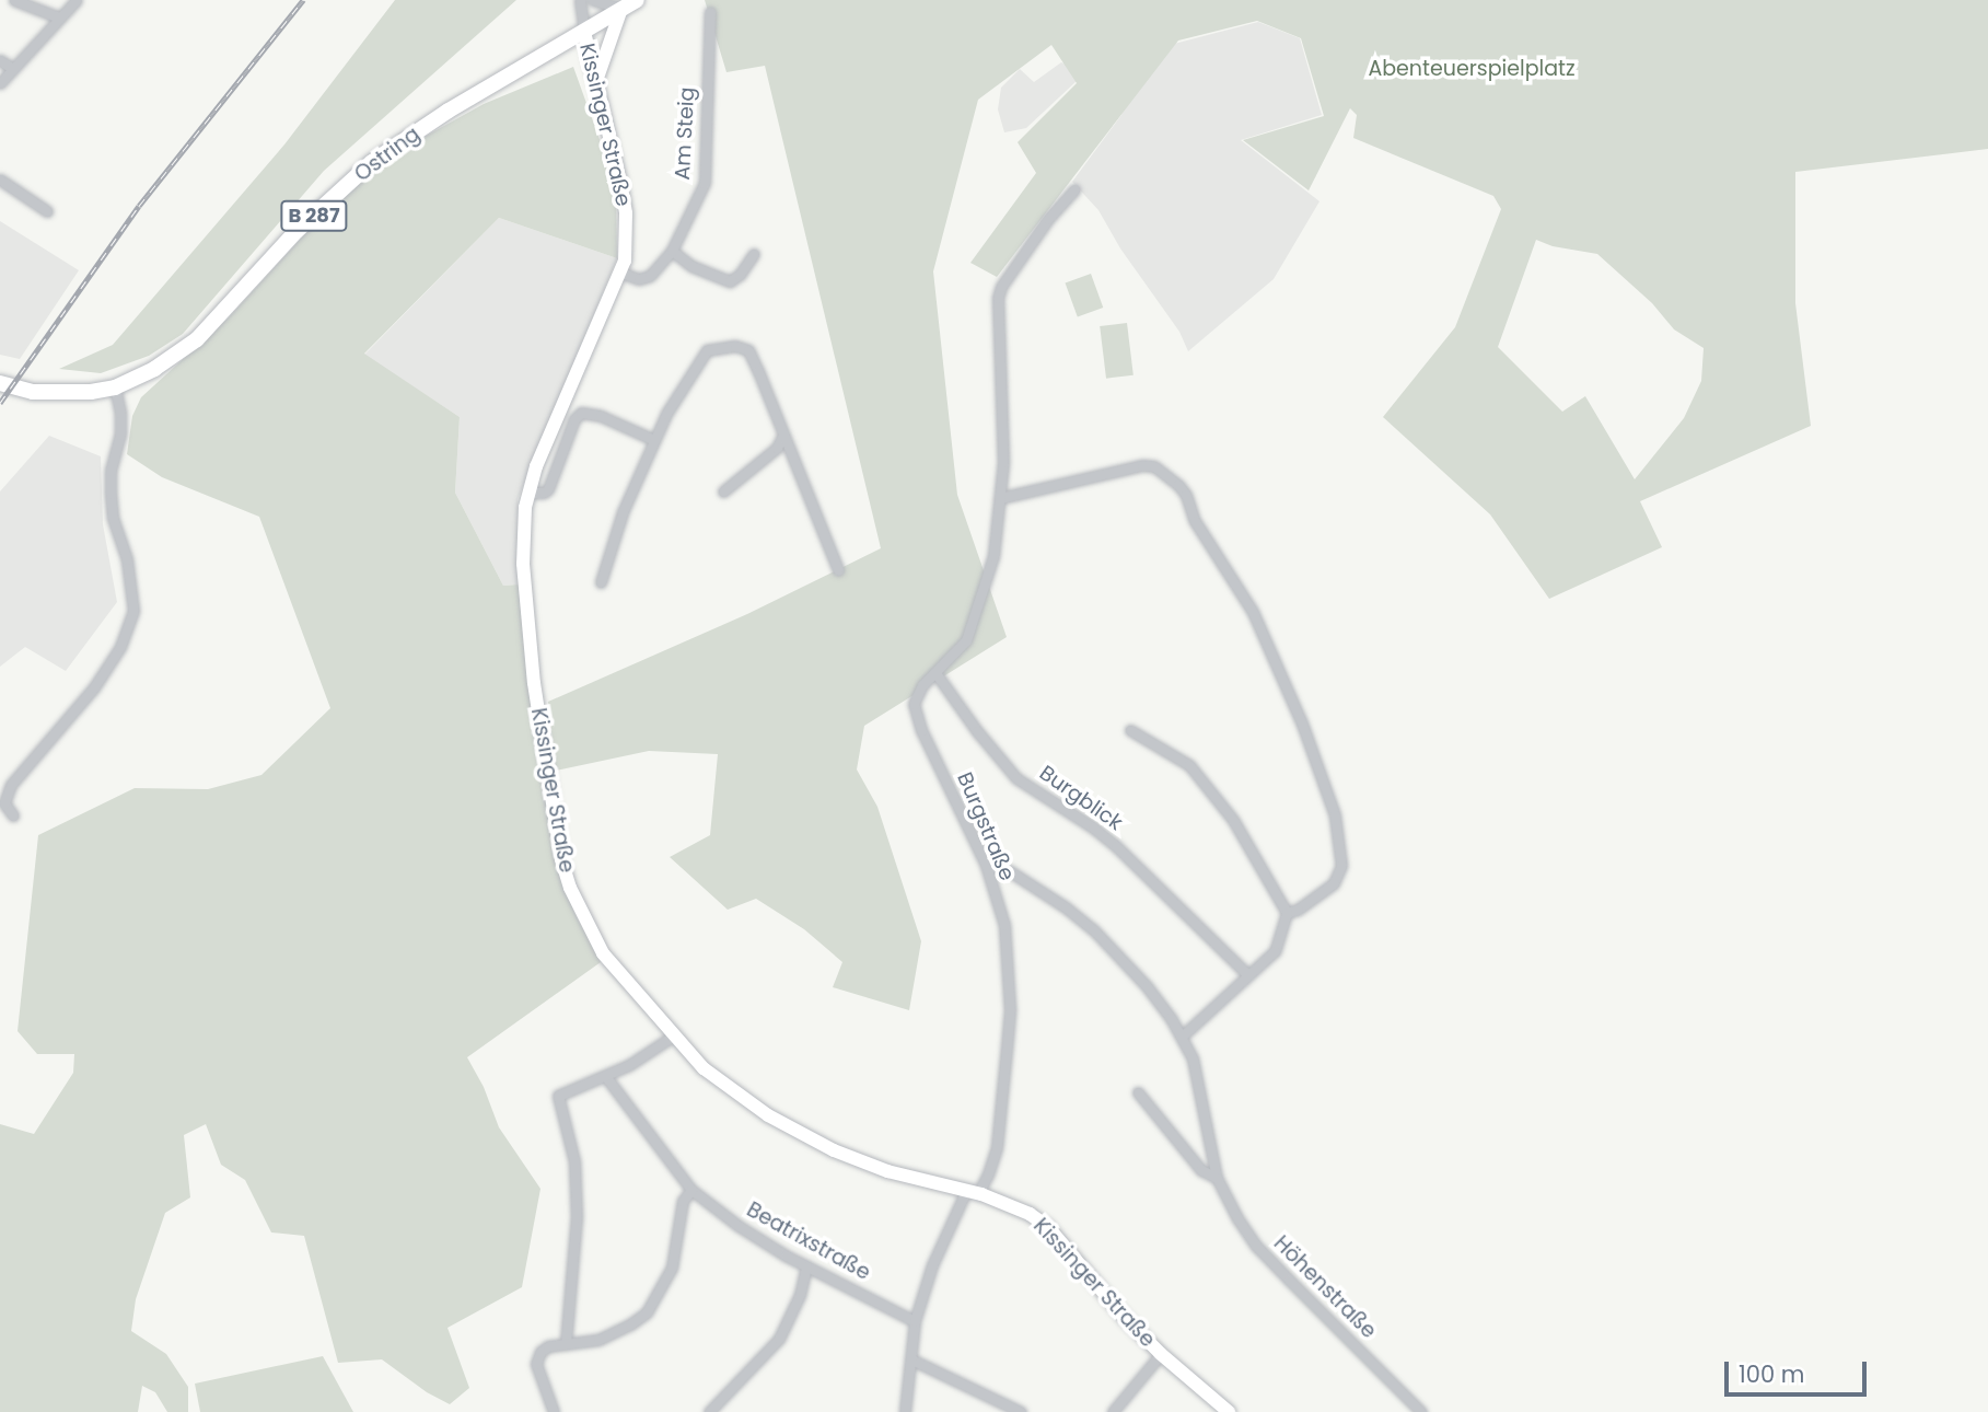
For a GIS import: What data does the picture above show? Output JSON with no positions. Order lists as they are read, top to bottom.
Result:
{
  "streets": {
    "main road": ["Ostring", "B 287"],
    "street": [
      "Kissinger Straße",
      "Am Steig",
      "Burgblick",
      "Burgstraße",
      "Beatrixstraße",
      "Höhenstraße"
    ]
  },
  "crossings": [
    ["Kissinger Straße", "Am Steig"],
    ["Kissinger Straße", "Ostring"],
    ["Kissinger Straße", "Burgstraße"],
    ["Burgblick", "Burgstraße"],
    ["Burgstraße", "Beatrixstraße"],
    ["Burgstraße", "Höhenstraße"]
  ],
  "parks": ["Abenteuerspielplatz"],
  "scale_bar": "100 m"
}
